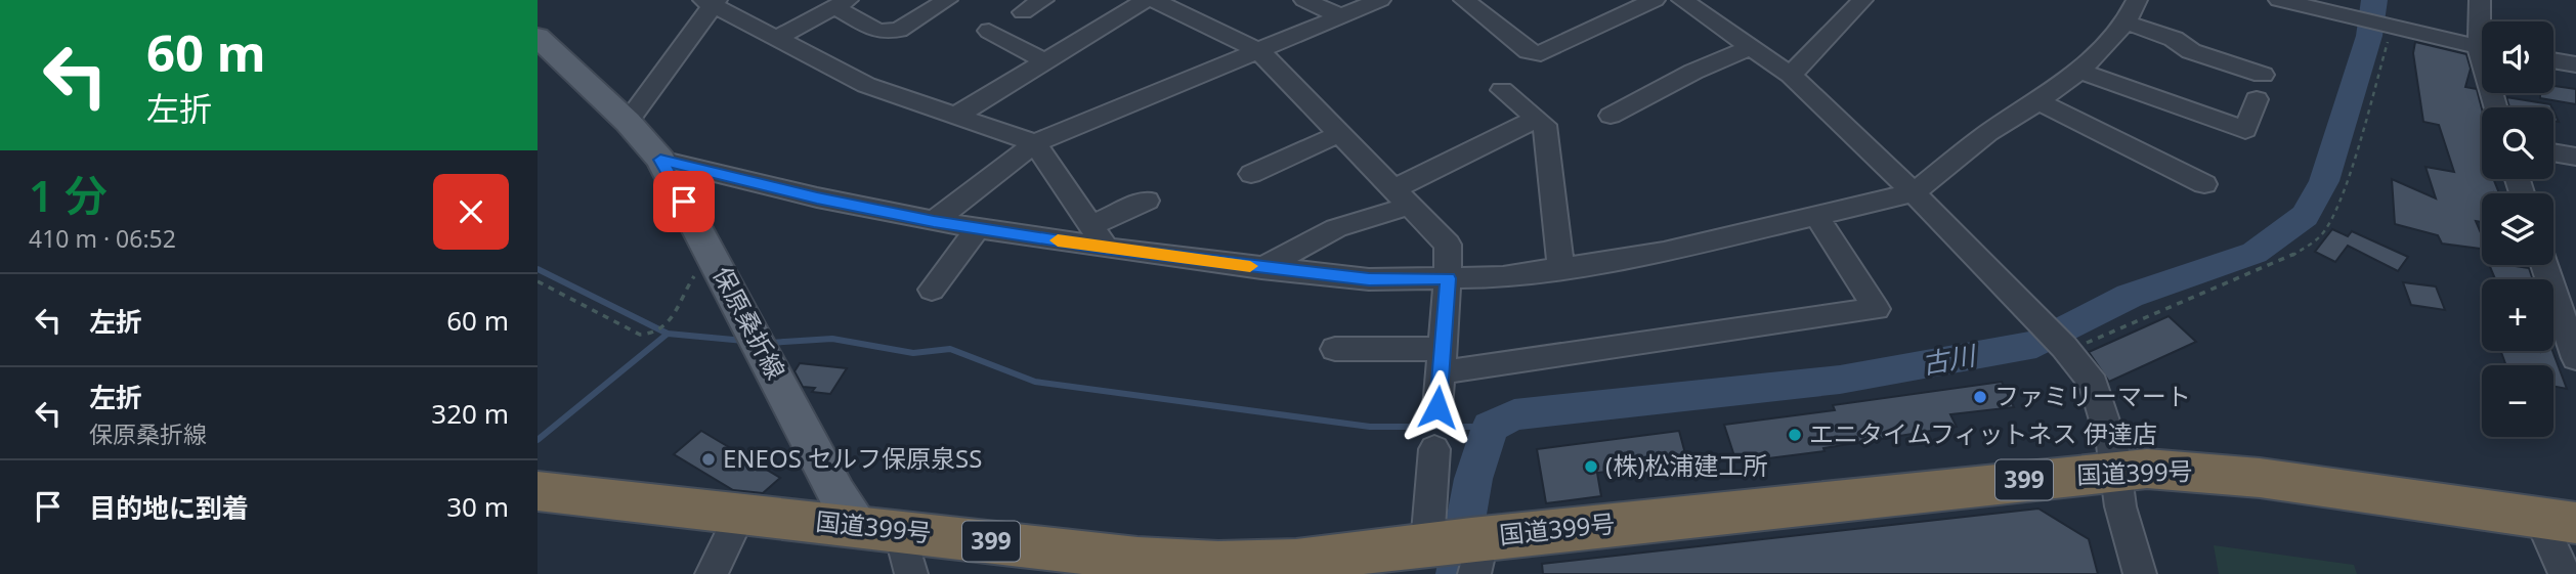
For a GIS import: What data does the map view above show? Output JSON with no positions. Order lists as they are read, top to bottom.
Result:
{
  "streets": {
    "highway": ["国道399号", "399"],
    "main road": ["保原桑折線"]
  },
  "crossings": [
    ["保原桑折線", "国道399号"]
  ],
  "water": ["古川"],
  "places": [
    "ファミリーマート",
    "エニタイムフィットネス 伊達店",
    "ENEOS セルフ保原泉SS",
    "(株)松浦建工所"
  ],
  "page": {
    "turn": ["60 m", "左折"],
    "map_buttons": ["+", "−"],
    "heading": ["1 分", "410 m · 06:52"],
    "list": [
      {
        "name": "左折",
        "value": "60 m"
      },
      {
        "name": "左折",
        "note": "保原桑折線",
        "value": "320 m"
      },
      {
        "name": "目的地に到着",
        "value": "30 m"
      }
    ]
  }
}
